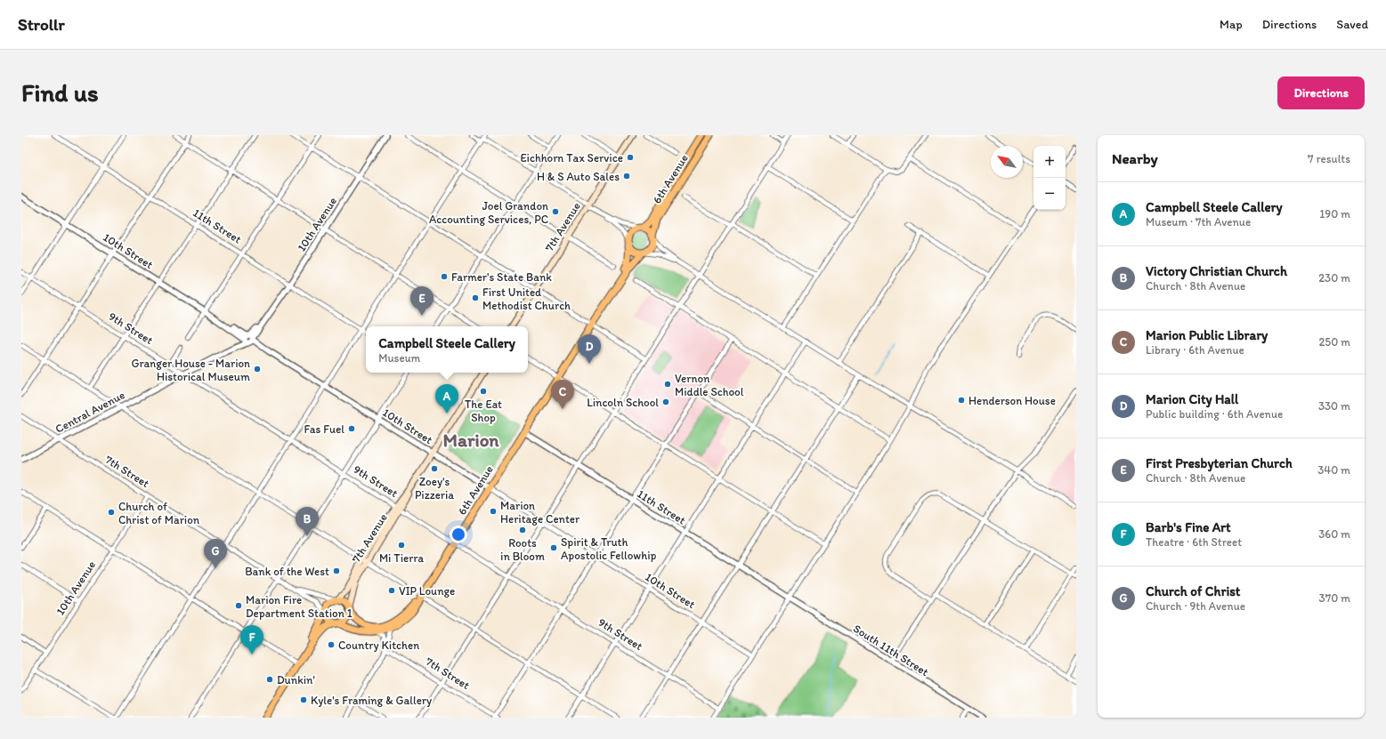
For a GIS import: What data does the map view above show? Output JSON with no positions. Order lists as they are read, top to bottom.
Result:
{
  "streets": {
    "main road": ["6th Avenue", "7th Avenue"],
    "street": [
      "10th Avenue",
      "11th Street",
      "10th Street",
      "9th Street",
      "Central Avenue",
      "7th Street",
      "South 11th Street"
    ]
  },
  "crossings": [
    ["6th Avenue", "11th Street"],
    ["6th Avenue", "7th Avenue"],
    ["6th Avenue", "10th Street"],
    ["6th Avenue", "9th Street"],
    ["6th Avenue", "7th Street"],
    ["10th Avenue", "11th Street"],
    ["10th Avenue", "10th Street"],
    ["10th Avenue", "Central Avenue"],
    ["10th Avenue", "7th Street"],
    ["11th Street", "South 11th Street"],
    ["7th Avenue", "10th Street"],
    ["7th Avenue", "9th Street"],
    ["7th Avenue", "7th Street"],
    ["10th Street", "Central Avenue"],
    ["9th Street", "Central Avenue"],
    ["Central Avenue", "7th Street"]
  ],
  "districts": ["Marion"],
  "places": [
    "Eichhorn Tax Service",
    "H & S Auto Sales",
    "Joel Grandon Accounting Services, PC",
    "Farmer's State Bank",
    "First United Methodist Church",
    "Granger House - Marion Historical Museum",
    "Vernon Middle School",
    "The Eat Shop",
    "Henderson House",
    "Lincoln School",
    "Fas Fuel",
    "Zoey's Pizzeria",
    "Marion Heritage Center",
    "Church of Christ of Marion",
    "Roots in Bloom",
    "Mi Tierra",
    "Spirit & Truth Apostolic Fellowhip",
    "Bank of the West",
    "VIP Lounge",
    "Marion Fire Department Station 1",
    "Country Kitchen",
    "Dunkin'",
    "Kyle's Framing & Gallery"
  ],
  "north": "top left",
  "page": {
    "header": "Strollr",
    "nav": ["Map", "Directions", "Saved"],
    "buttons": "Directions",
    "title": "Find us",
    "heading": ["Nearby", "7 results"],
    "map_buttons": ["+", "−"],
    "list": [
      {
        "mark": "A",
        "name": "Campbell Steele Callery",
        "note": "Museum · 7th Avenue",
        "value": "190 m"
      },
      {
        "mark": "B",
        "name": "Victory Christian Church",
        "note": "Church · 8th Avenue",
        "value": "230 m"
      },
      {
        "mark": "C",
        "name": "Marion Public Library",
        "note": "Library · 6th Avenue",
        "value": "250 m"
      },
      {
        "mark": "D",
        "name": "Marion City Hall",
        "note": "Public building · 6th Avenue",
        "value": "330 m"
      },
      {
        "mark": "E",
        "name": "First Presbyterian Church",
        "note": "Church · 8th Avenue",
        "value": "340 m"
      },
      {
        "mark": "F",
        "name": "Barb's Fine Art",
        "note": "Theatre · 6th Street",
        "value": "360 m"
      },
      {
        "mark": "G",
        "name": "Church of Christ",
        "note": "Church · 9th Avenue",
        "value": "370 m"
      }
    ],
    "pins": [
      "E",
      "D",
      "C",
      "A",
      "B",
      "G",
      "F"
    ],
    "popup": ["Campbell Steele Callery", "Museum"]
  }
}
